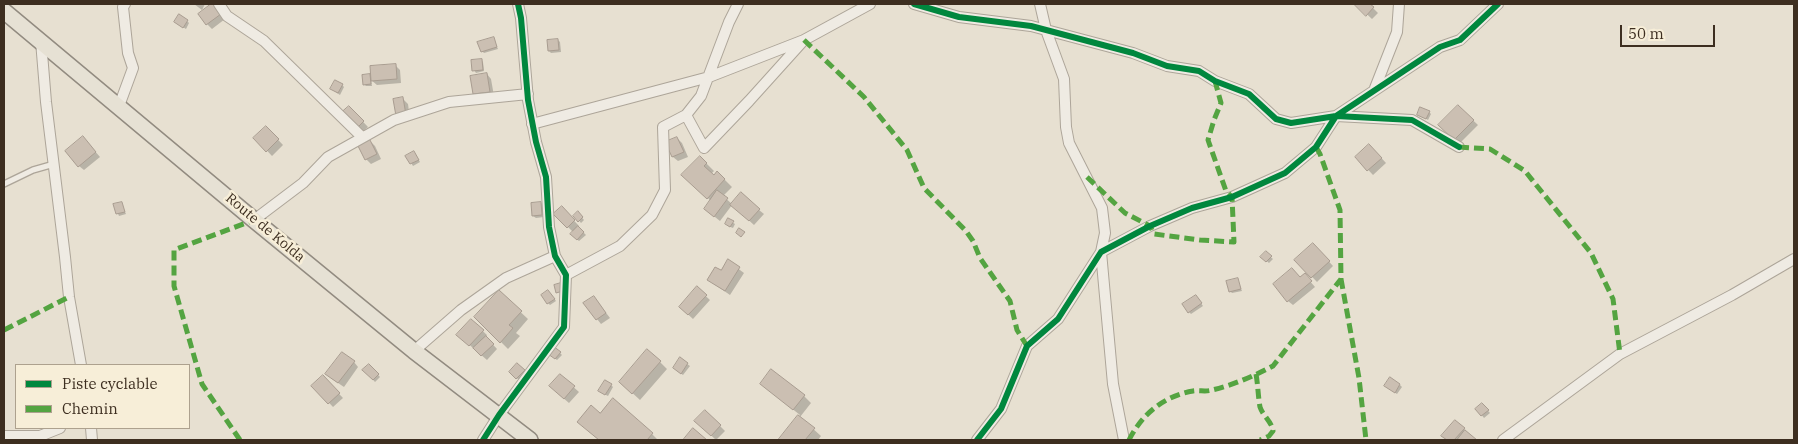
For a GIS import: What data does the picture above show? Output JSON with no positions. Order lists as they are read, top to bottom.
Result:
{
  "streets": {
    "main road": ["Route de Kolda"]
  },
  "legend": ["Piste cyclable", "Chemin"],
  "scale_bar": "50 m"
}
